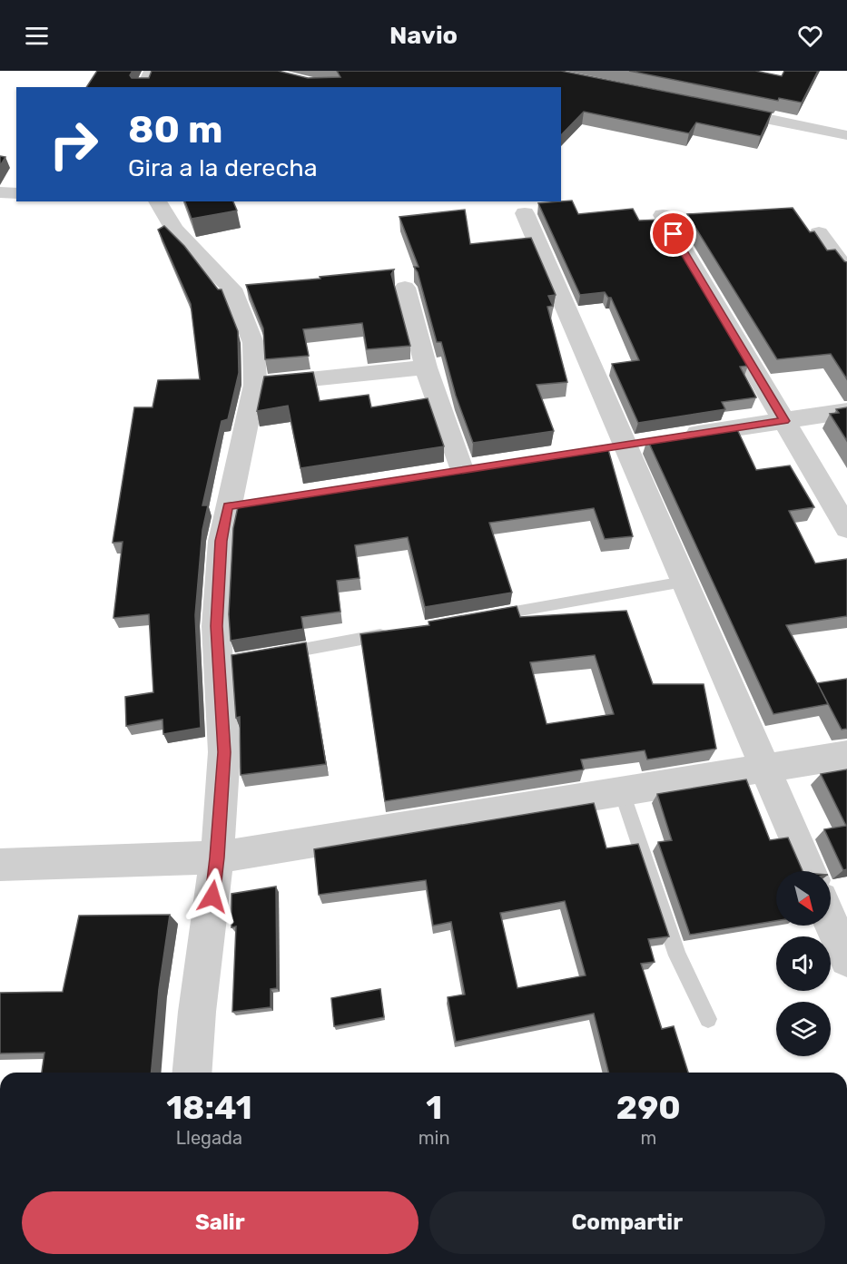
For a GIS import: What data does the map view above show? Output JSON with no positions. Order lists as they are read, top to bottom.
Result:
{
  "north": "bottom right",
  "page": {
    "header": "Navio",
    "turn": ["80 m", "Gira a la derecha"],
    "eta": [
      "18:41",
      "Llegada",
      "1",
      "min",
      "290",
      "m"
    ],
    "buttons": ["Salir", "Compartir"]
  }
}
